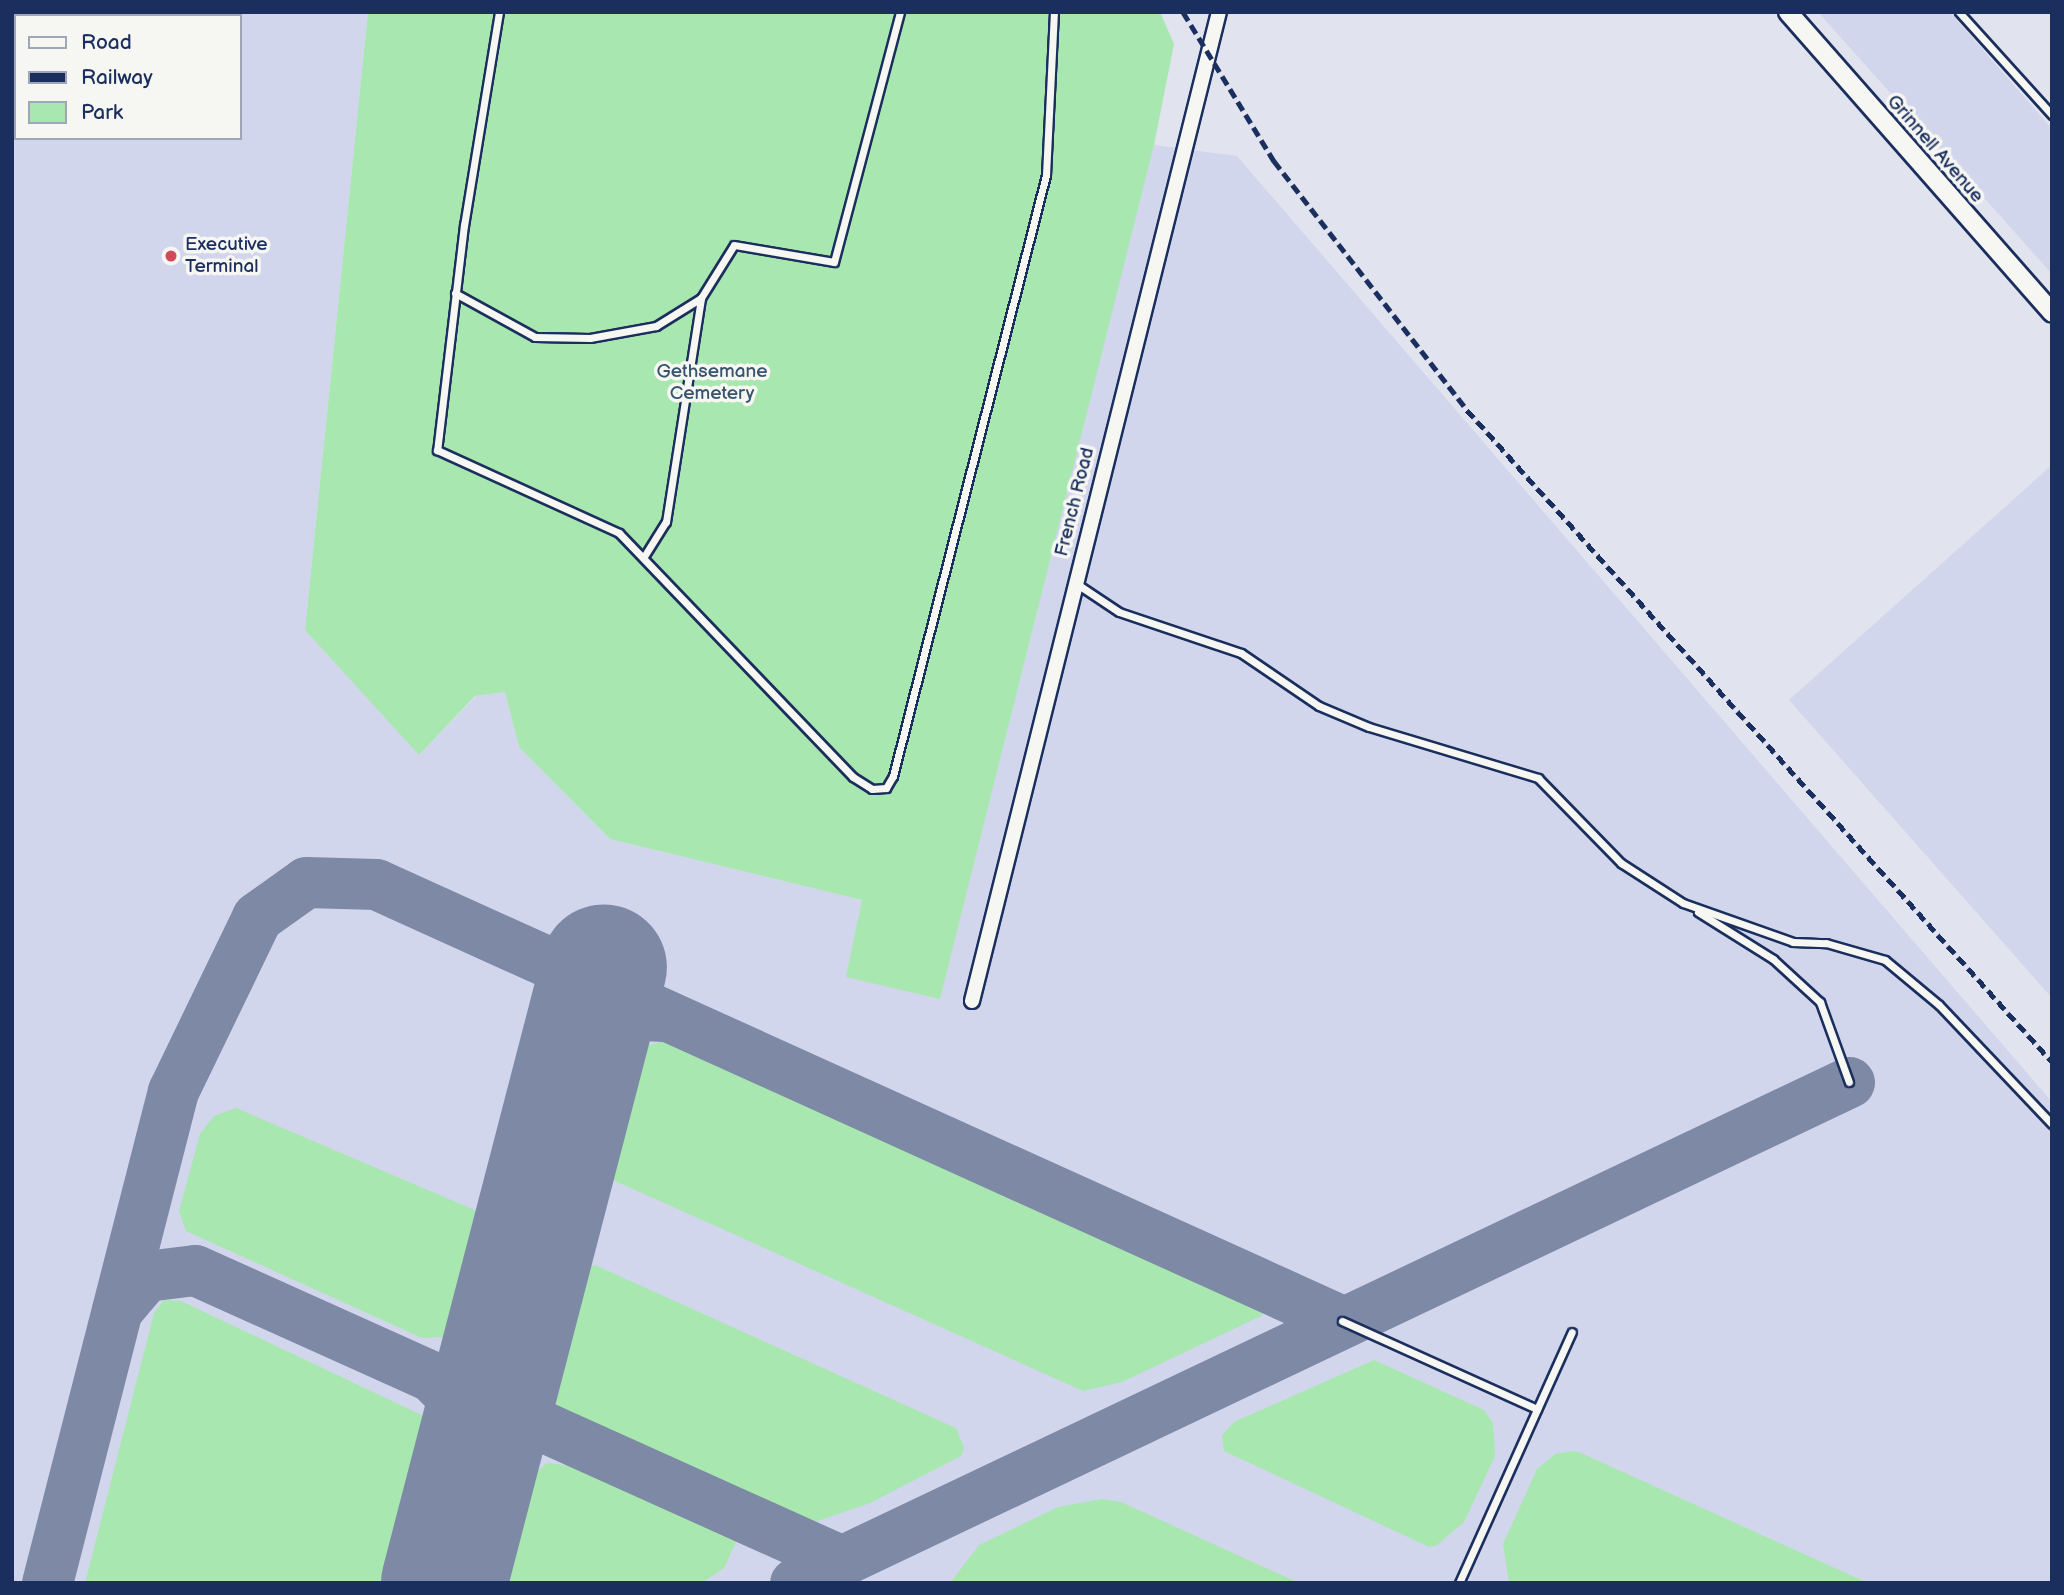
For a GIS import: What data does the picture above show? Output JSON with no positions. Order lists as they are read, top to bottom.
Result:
{
  "streets": {
    "street": ["Grinnell Avenue", "French Road"]
  },
  "parks": ["Gethsemane Cemetery"],
  "places": ["Executive Terminal"],
  "legend": ["Road", "Railway", "Park"]
}
